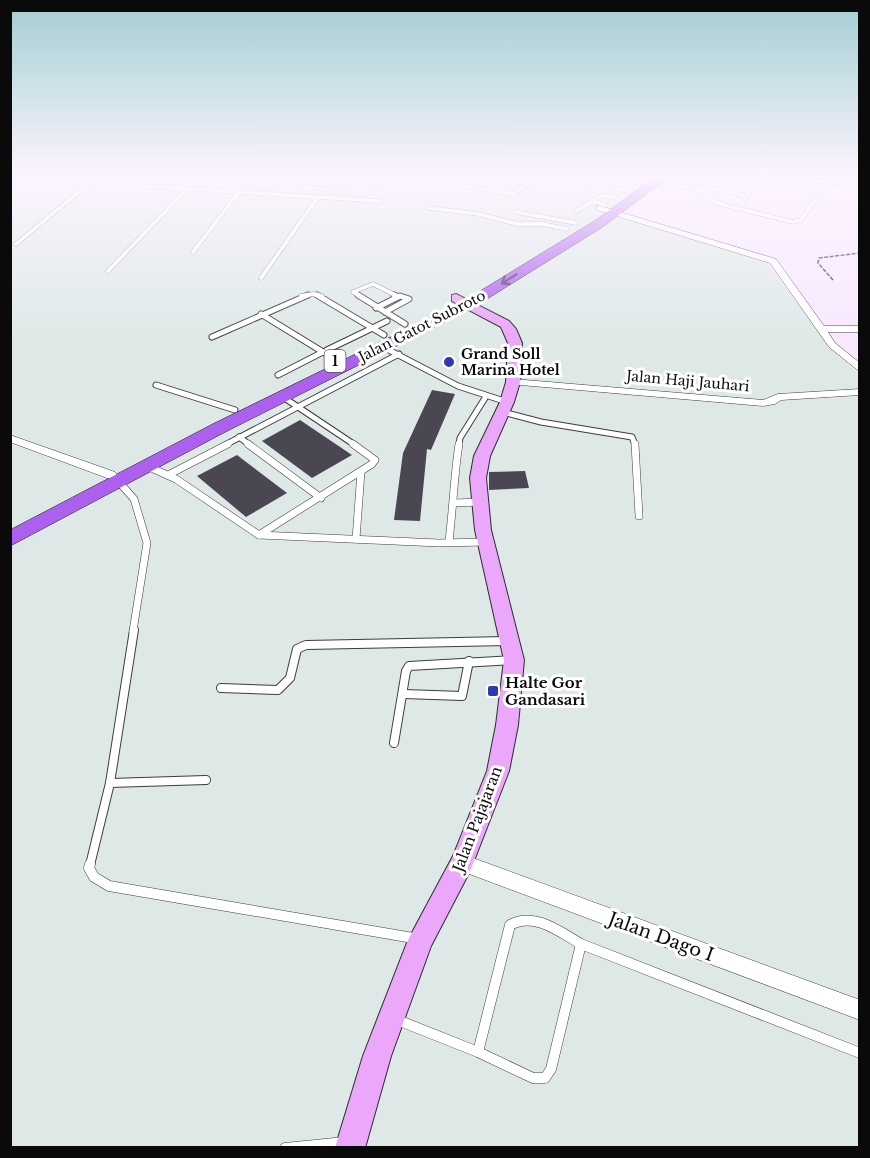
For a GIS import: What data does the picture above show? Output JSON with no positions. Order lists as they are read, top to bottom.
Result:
{
  "streets": {
    "highway": ["Jalan Gatot Subroto", "1"],
    "main road": ["Jalan Pajajaran"],
    "street": ["Jalan Haji Jauhari", "Jalan Dago I"]
  },
  "crossings": [
    ["Jalan Gatot Subroto", "Jalan Pajajaran"],
    ["Jalan Haji Jauhari", "Jalan Pajajaran"],
    ["Jalan Pajajaran", "Jalan Dago I"]
  ],
  "places": {
    "other": ["Grand Soll Marina Hotel"],
    "transit": ["Halte Gor Gandasari"]
  }
}
